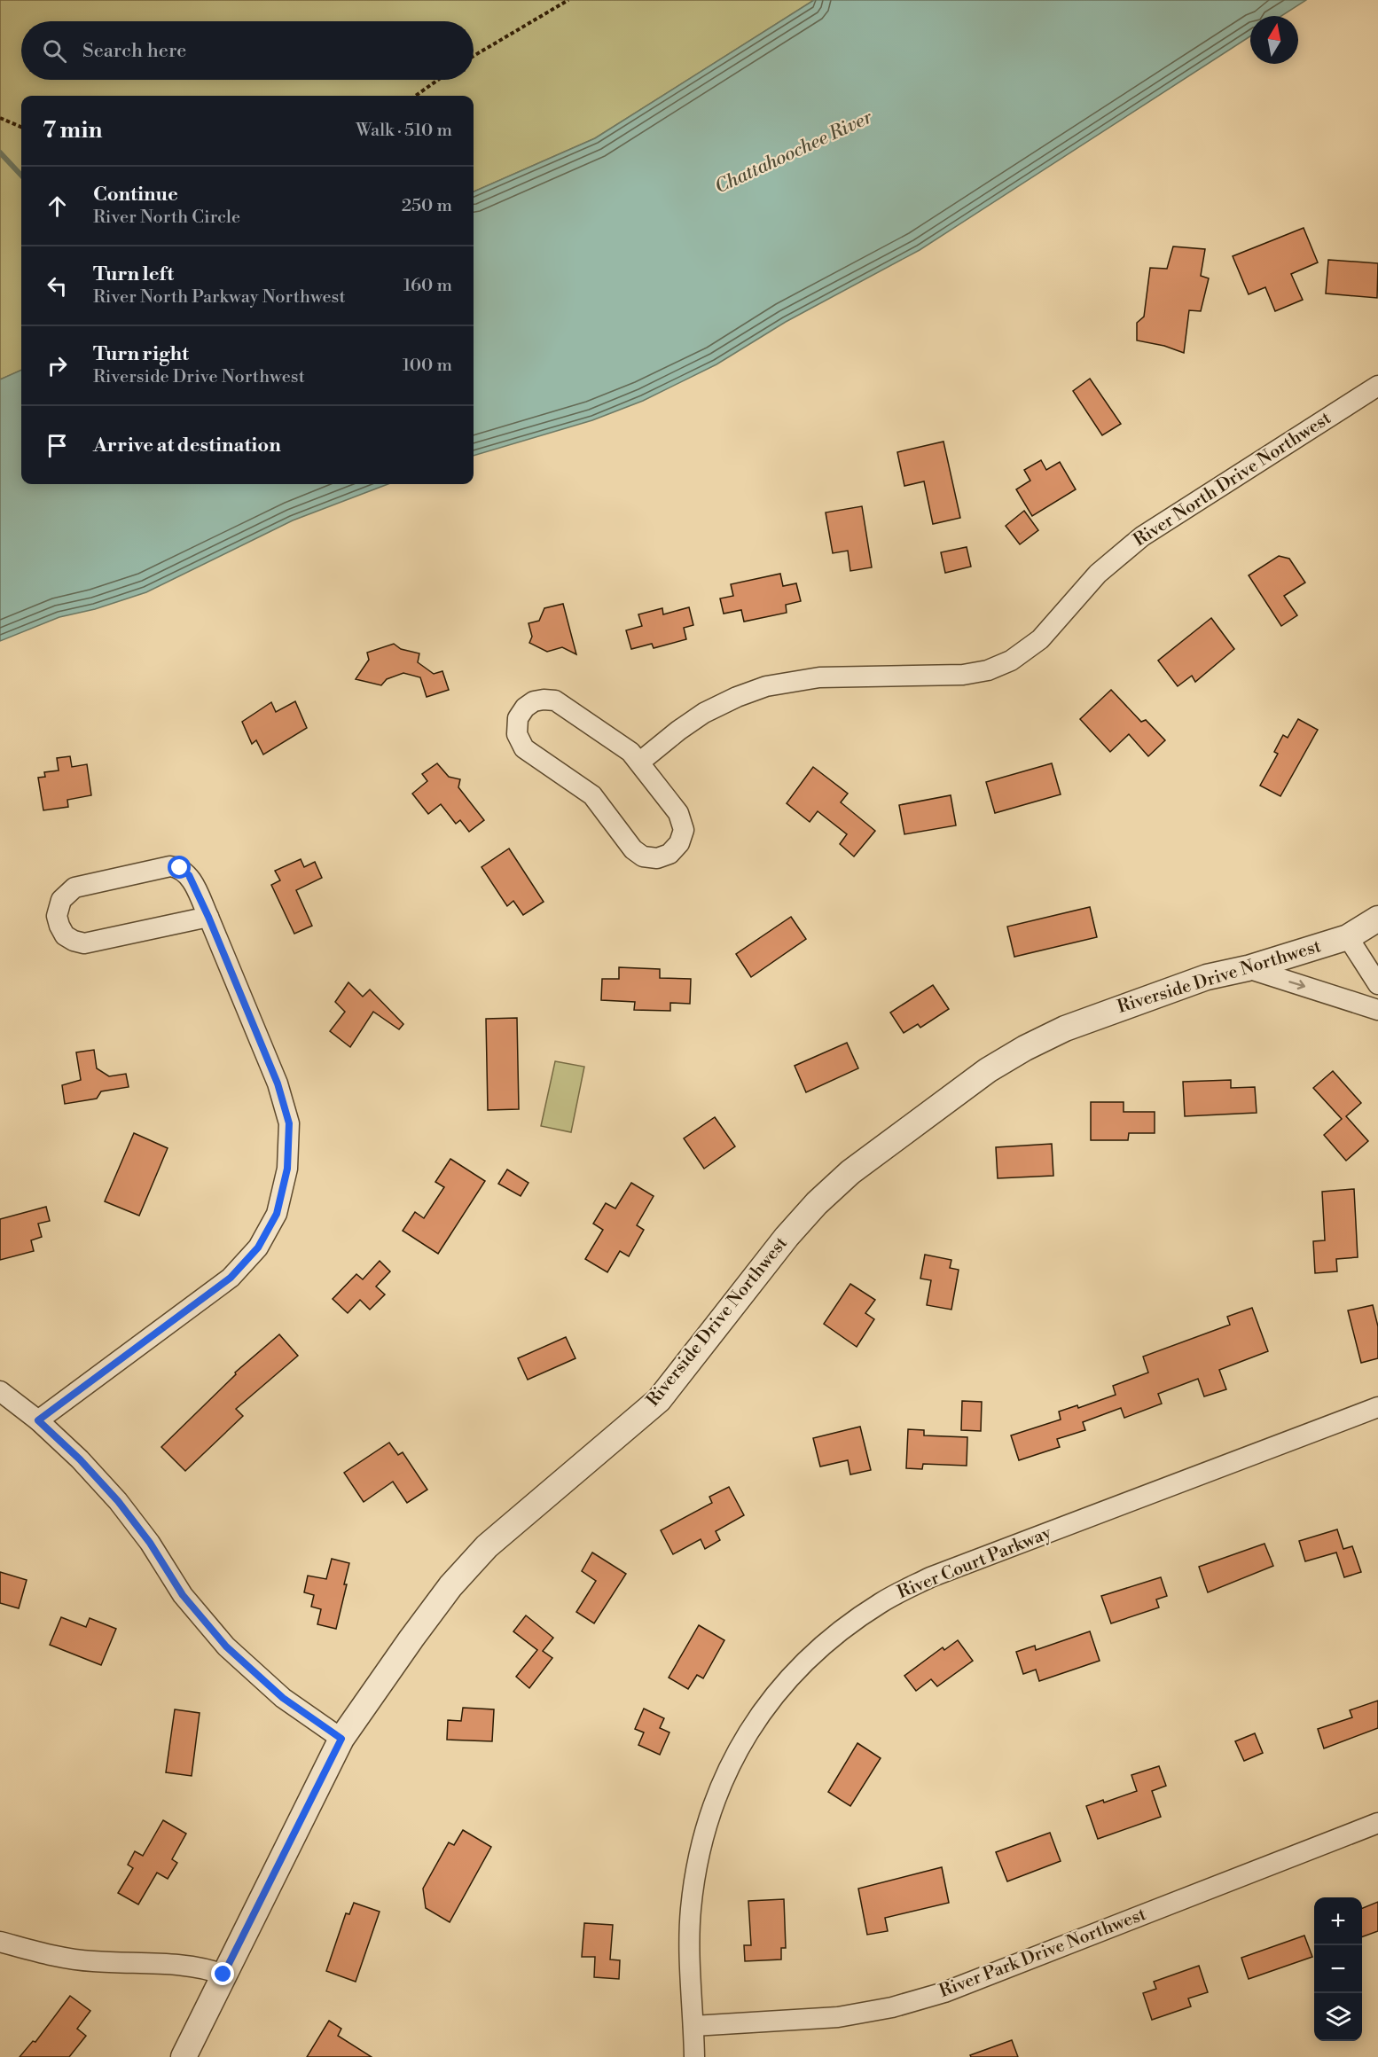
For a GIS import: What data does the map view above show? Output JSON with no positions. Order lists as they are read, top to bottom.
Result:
{
  "streets": {
    "street": [
      "River North Drive Northwest",
      "Riverside Drive Northwest",
      "River Court Parkway",
      "River Park Drive Northwest"
    ]
  },
  "crossings": [
    ["River Court Parkway", "River Park Drive Northwest"]
  ],
  "water": ["Chattahoochee River"],
  "north": "top",
  "page": {
    "search": "Search here",
    "heading": ["7 min", "Walk · 510 m"],
    "list": [
      ["Continue", "River North Circle", "250 m"],
      ["Turn left", "River North Parkway Northwest", "160 m"],
      ["Turn right", "Riverside Drive Northwest", "100 m"],
      "Arrive at destination"
    ],
    "map_buttons": ["+", "−"]
  }
}
